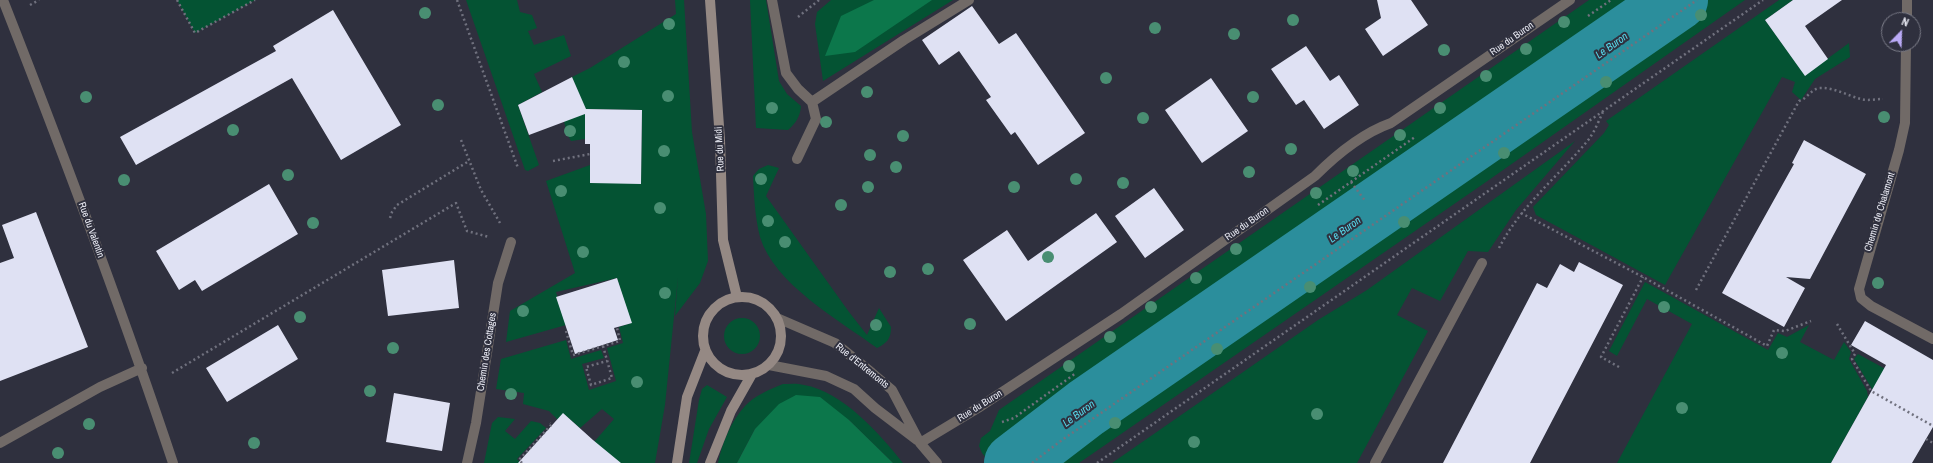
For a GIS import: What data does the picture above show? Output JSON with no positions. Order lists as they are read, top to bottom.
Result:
{
  "streets": {
    "main road": ["Rue du Midi"],
    "street": [
      "Rue du Buron",
      "Chemin de Chalamont",
      "Rue du Valentin",
      "Chemin des Cottages",
      "Rue d'Entremonts"
    ]
  },
  "crossings": [
    ["Rue du Buron", "Rue d'Entremonts"],
    ["Rue du Midi", "Rue d'Entremonts"]
  ],
  "water": ["Le Buron"],
  "north": "top right"
}
